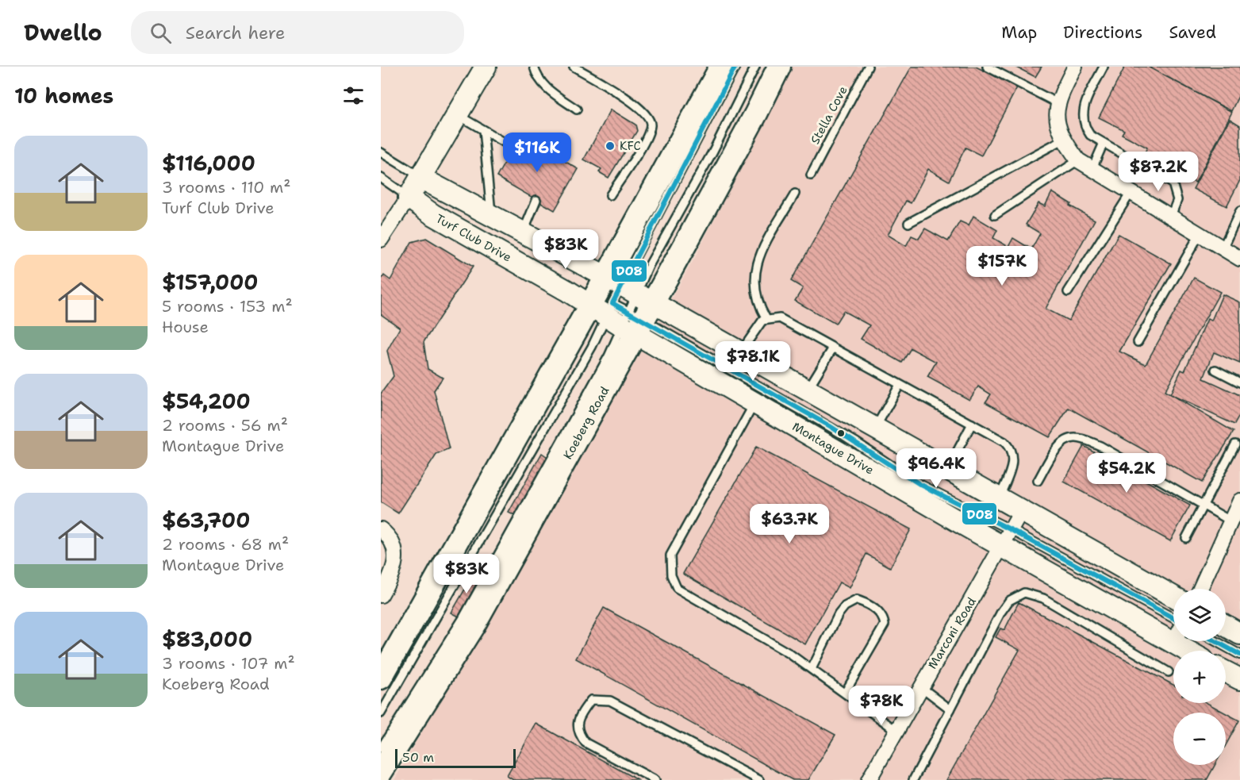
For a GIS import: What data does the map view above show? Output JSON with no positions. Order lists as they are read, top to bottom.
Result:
{
  "streets": {
    "main road": ["Turf Club Drive", "Koeberg Road", "Montague Drive"],
    "street": ["Marconi Road"],
    "lane": ["Stella Cove"]
  },
  "crossings": [
    ["Turf Club Drive", "Koeberg Road"],
    ["Turf Club Drive", "Montague Drive"],
    ["Koeberg Road", "Montague Drive"],
    ["Montague Drive", "Marconi Road"]
  ],
  "places": ["KFC"],
  "lines": ["transit line D08"],
  "scale_bar": "50 m",
  "page": {
    "header": "Dwello",
    "search": "Search here",
    "nav": ["Map", "Directions", "Saved"],
    "heading": "10 homes",
    "list": [
      {
        "name": "$116,000",
        "note": "3 rooms · 110 m² · Turf Club Drive"
      },
      {
        "name": "$157,000",
        "note": "5 rooms · 153 m² · House"
      },
      {
        "name": "$54,200",
        "note": "2 rooms · 56 m² · Montague Drive"
      },
      {
        "name": "$63,700",
        "note": "2 rooms · 68 m² · Montague Drive"
      },
      {
        "name": "$83,000",
        "note": "3 rooms · 107 m² · Koeberg Road"
      }
    ],
    "price": [
      "$116K",
      "$87.2K",
      "$83K",
      "$157K",
      "$78.1K",
      "$96.4K",
      "$54.2K",
      "$63.7K",
      "$83K",
      "$78K"
    ],
    "map_buttons": ["+", "−"],
    "scale": "50 m"
  }
}
